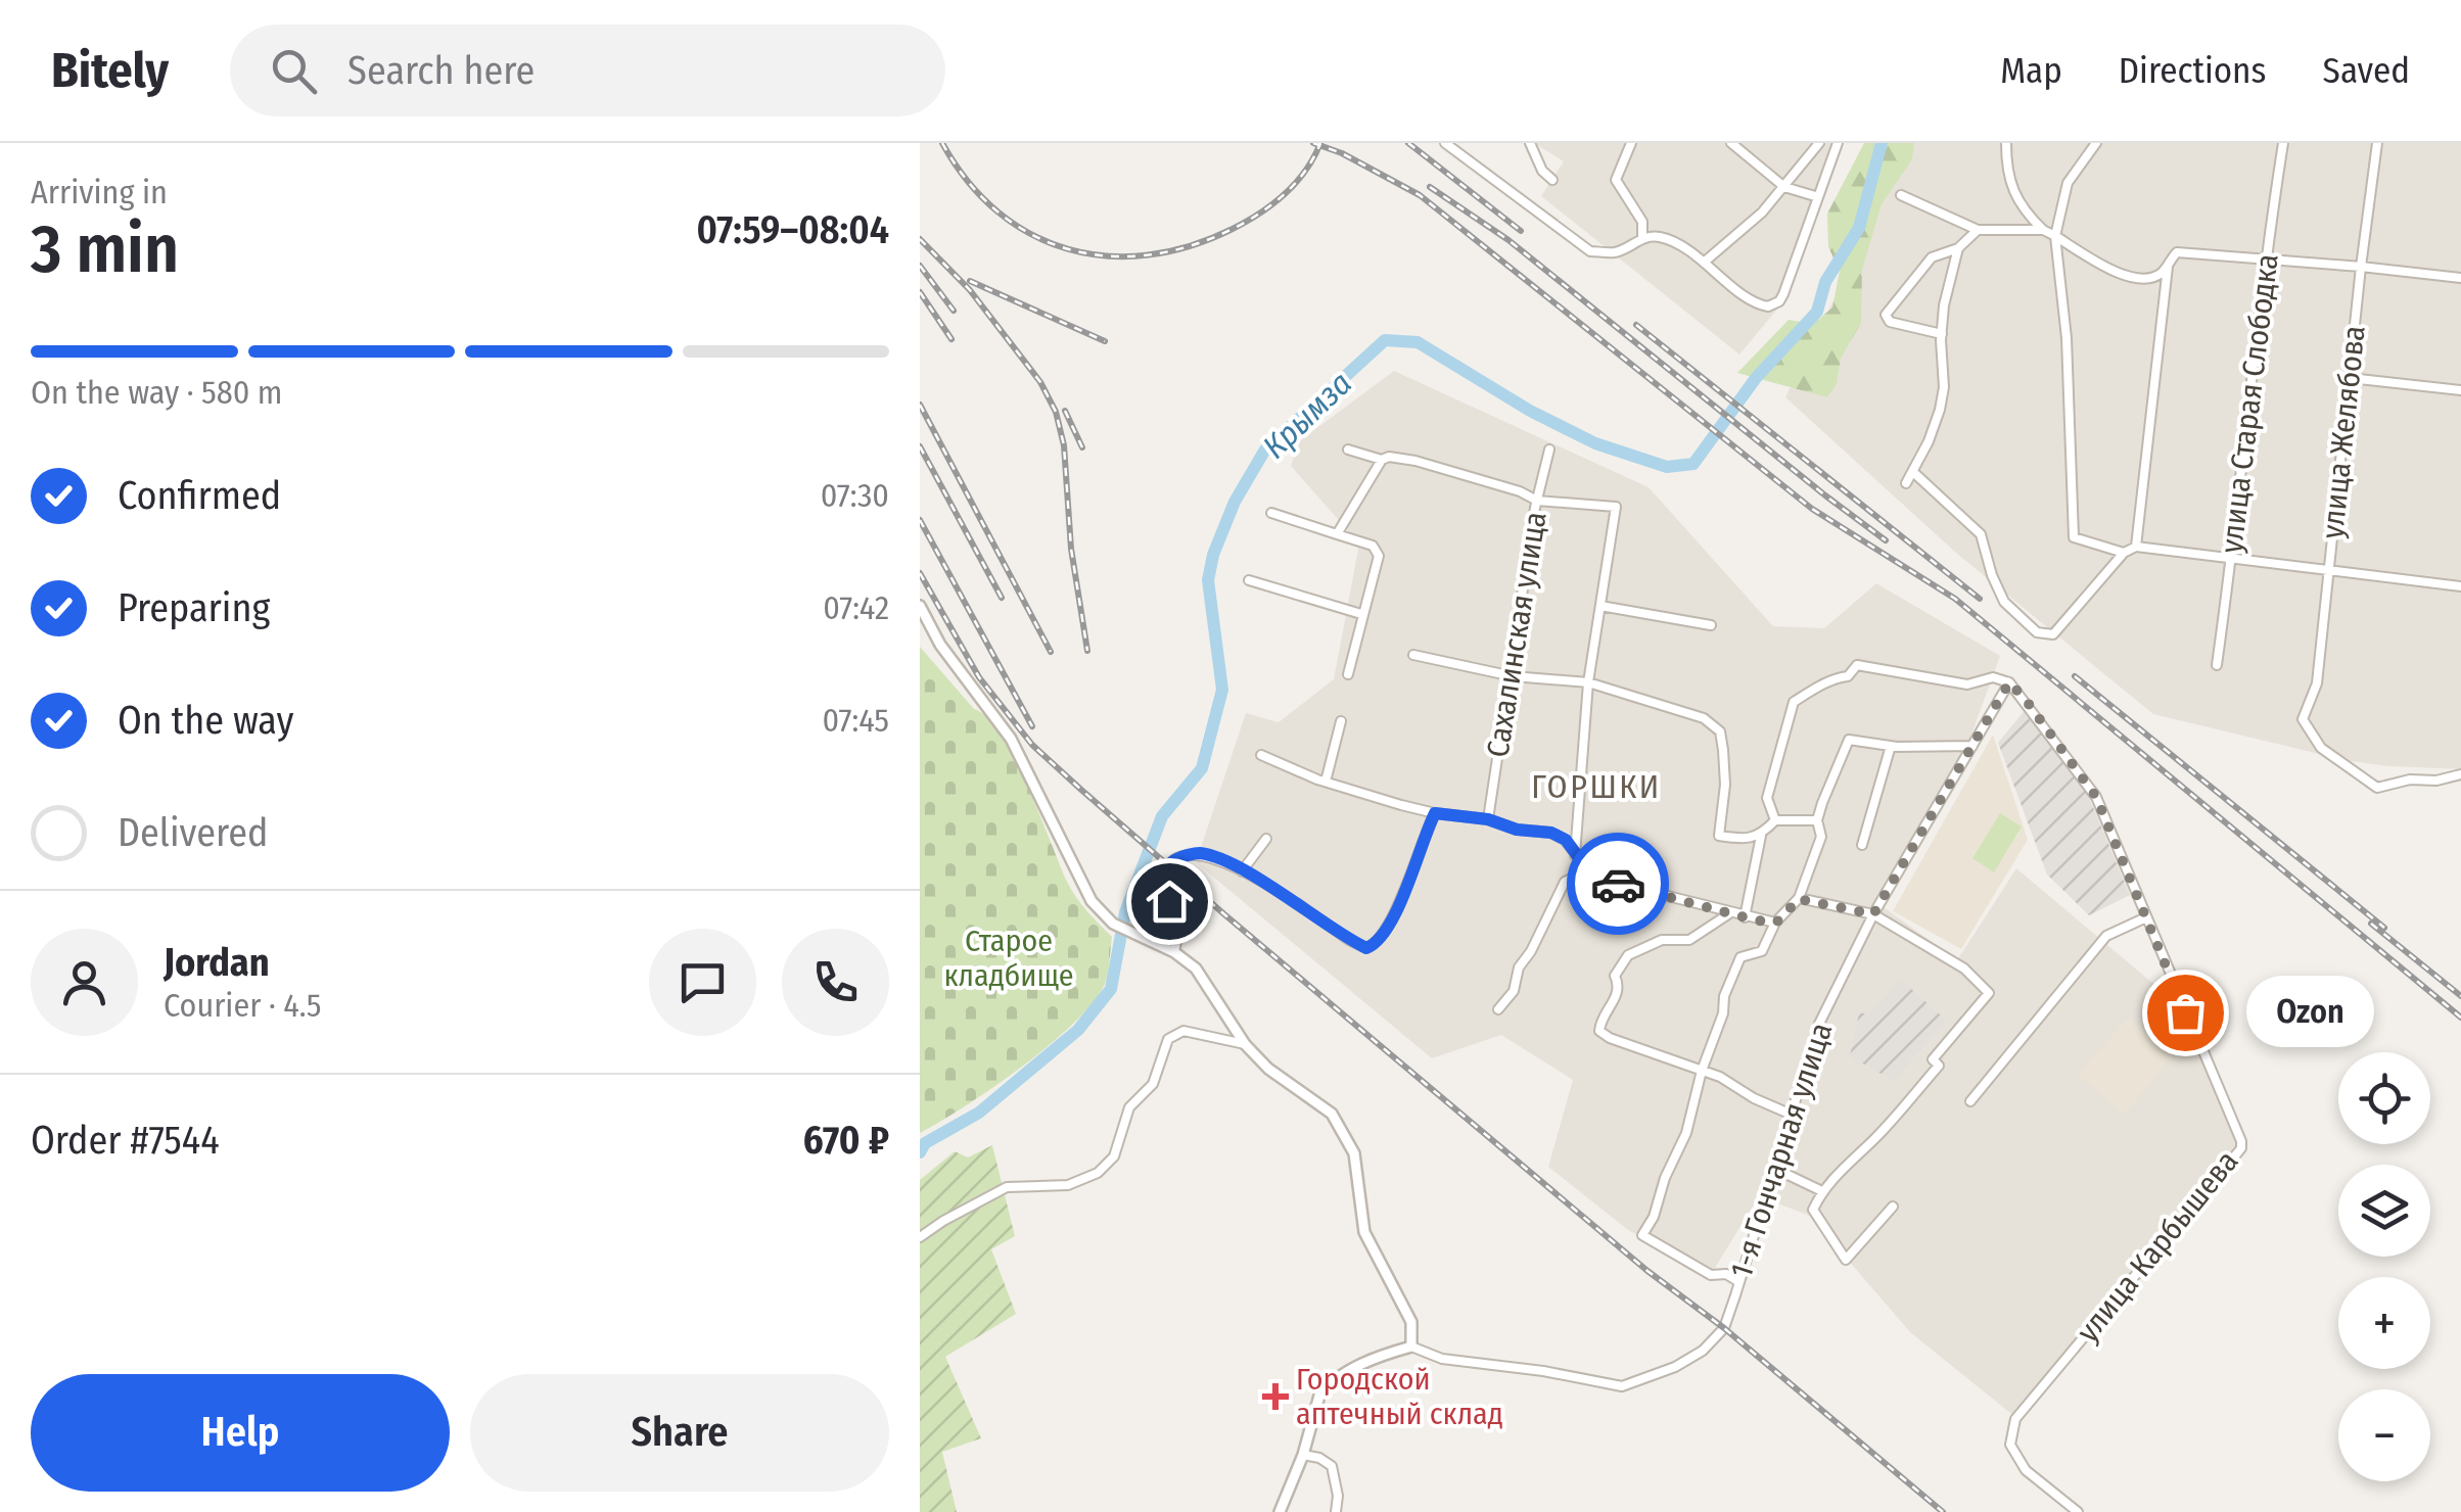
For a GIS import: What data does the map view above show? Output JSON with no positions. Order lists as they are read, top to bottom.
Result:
{
  "streets": {
    "street": [
      "улица Старая Слободка",
      "улица Желябова",
      "Сахалинская улица",
      "1-я Гончарная улица",
      "улица Карбышева"
    ]
  },
  "crossings": [
    ["1-я Гончарная улица", "улица Карбышева"]
  ],
  "districts": ["ГОРШКИ"],
  "water": ["Крымза"],
  "parks": ["Старое кладбище"],
  "places": {
    "other": ["Ozon"],
    "health": ["Городской аптечный склад"]
  },
  "page": {
    "header": "Bitely",
    "search": "Search here",
    "nav": ["Map", "Directions", "Saved"],
    "heading": ["3 min", "Arriving in", "07:59–08:04"],
    "panel": [
      "Jordan",
      "Courier · 4.5",
      "Order #7544",
      "670 ₽"
    ],
    "bar": "On the way · 580 m",
    "list": [
      ["Confirmed", "07:30"],
      ["Preparing", "07:42"],
      ["On the way", "07:45"],
      "Delivered"
    ],
    "bubble": "Ozon",
    "map_buttons": ["+", "−"],
    "buttons": ["Help", "Share"]
  }
}
